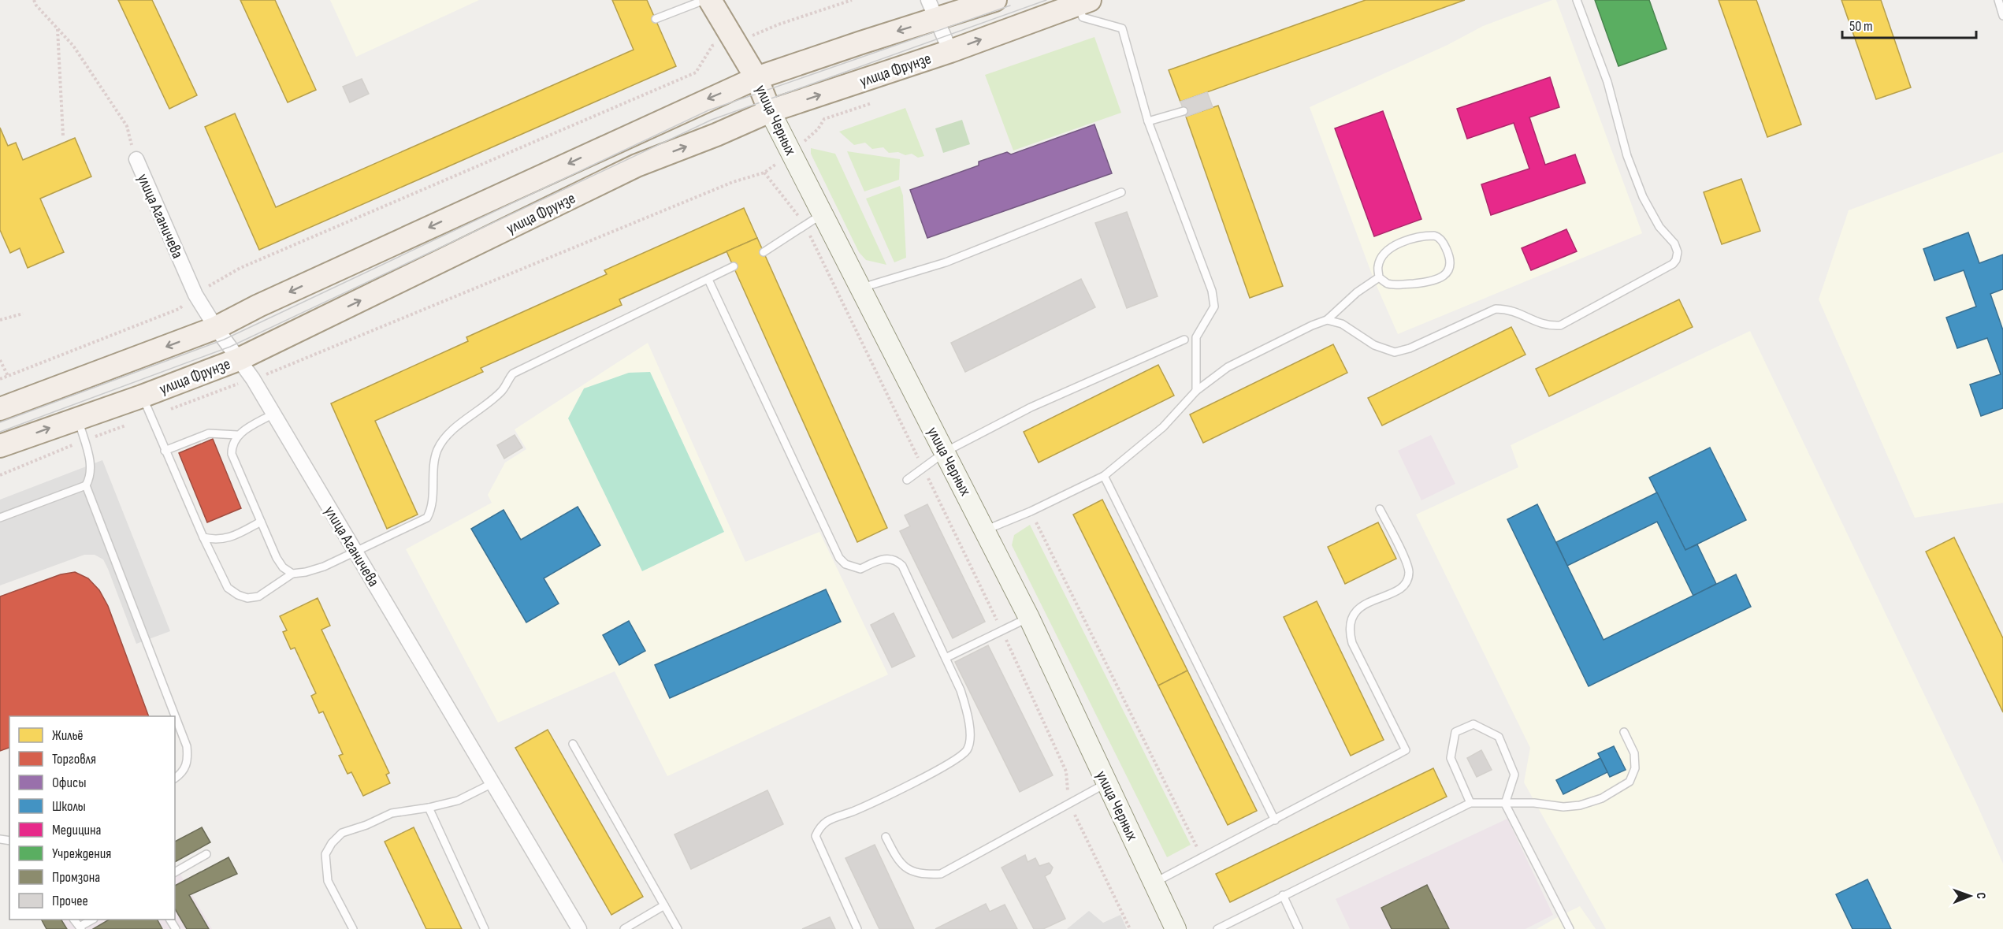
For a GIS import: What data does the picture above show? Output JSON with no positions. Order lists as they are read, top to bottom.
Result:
{
  "streets": {
    "main road": ["улица Фрунзе", "улица Черных"],
    "street": ["улица Аганичева"]
  },
  "crossings": [
    ["улица Фрунзе", "улица Черных"],
    ["улица Фрунзе", "улица Аганичева"]
  ],
  "legend": [
    "Жильё",
    "Торговля",
    "Офисы",
    "Школы",
    "Медицина",
    "Учреждения",
    "Промзона",
    "Прочее"
  ],
  "scale_bar": "50 m",
  "north": "right"
}
